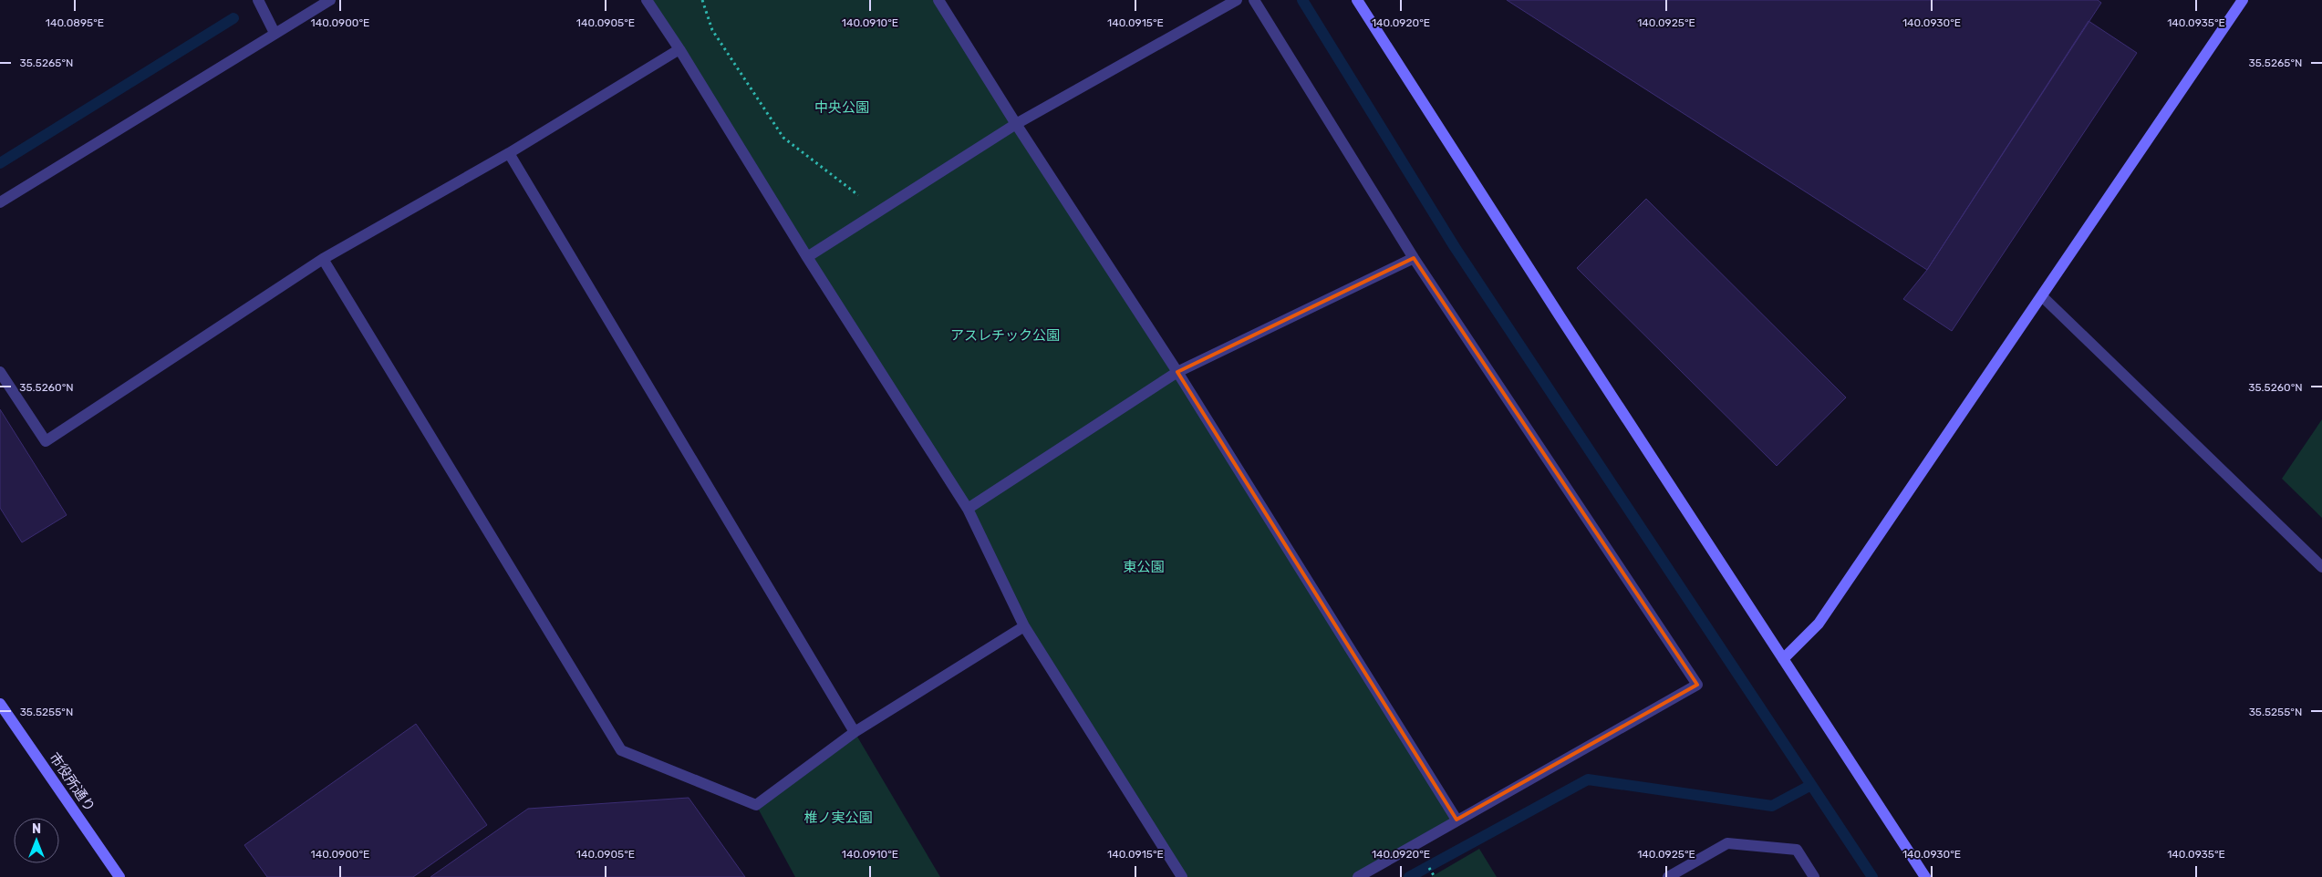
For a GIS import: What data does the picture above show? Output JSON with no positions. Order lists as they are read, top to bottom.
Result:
{
  "streets": {
    "street": ["市役所通り"]
  },
  "parks": [
    "中央公園",
    "アスレチック公園",
    "東公園",
    "椎ノ実公園"
  ],
  "north": "top",
  "coordinates": [
    "140.0895°E",
    "140.0900°E",
    "140.0905°E",
    "140.0910°E",
    "140.0915°E",
    "140.0920°E",
    "140.0925°E",
    "140.0930°E",
    "140.0935°E",
    "35.5265°N",
    "35.5260°N",
    "35.5255°N"
  ]
}
